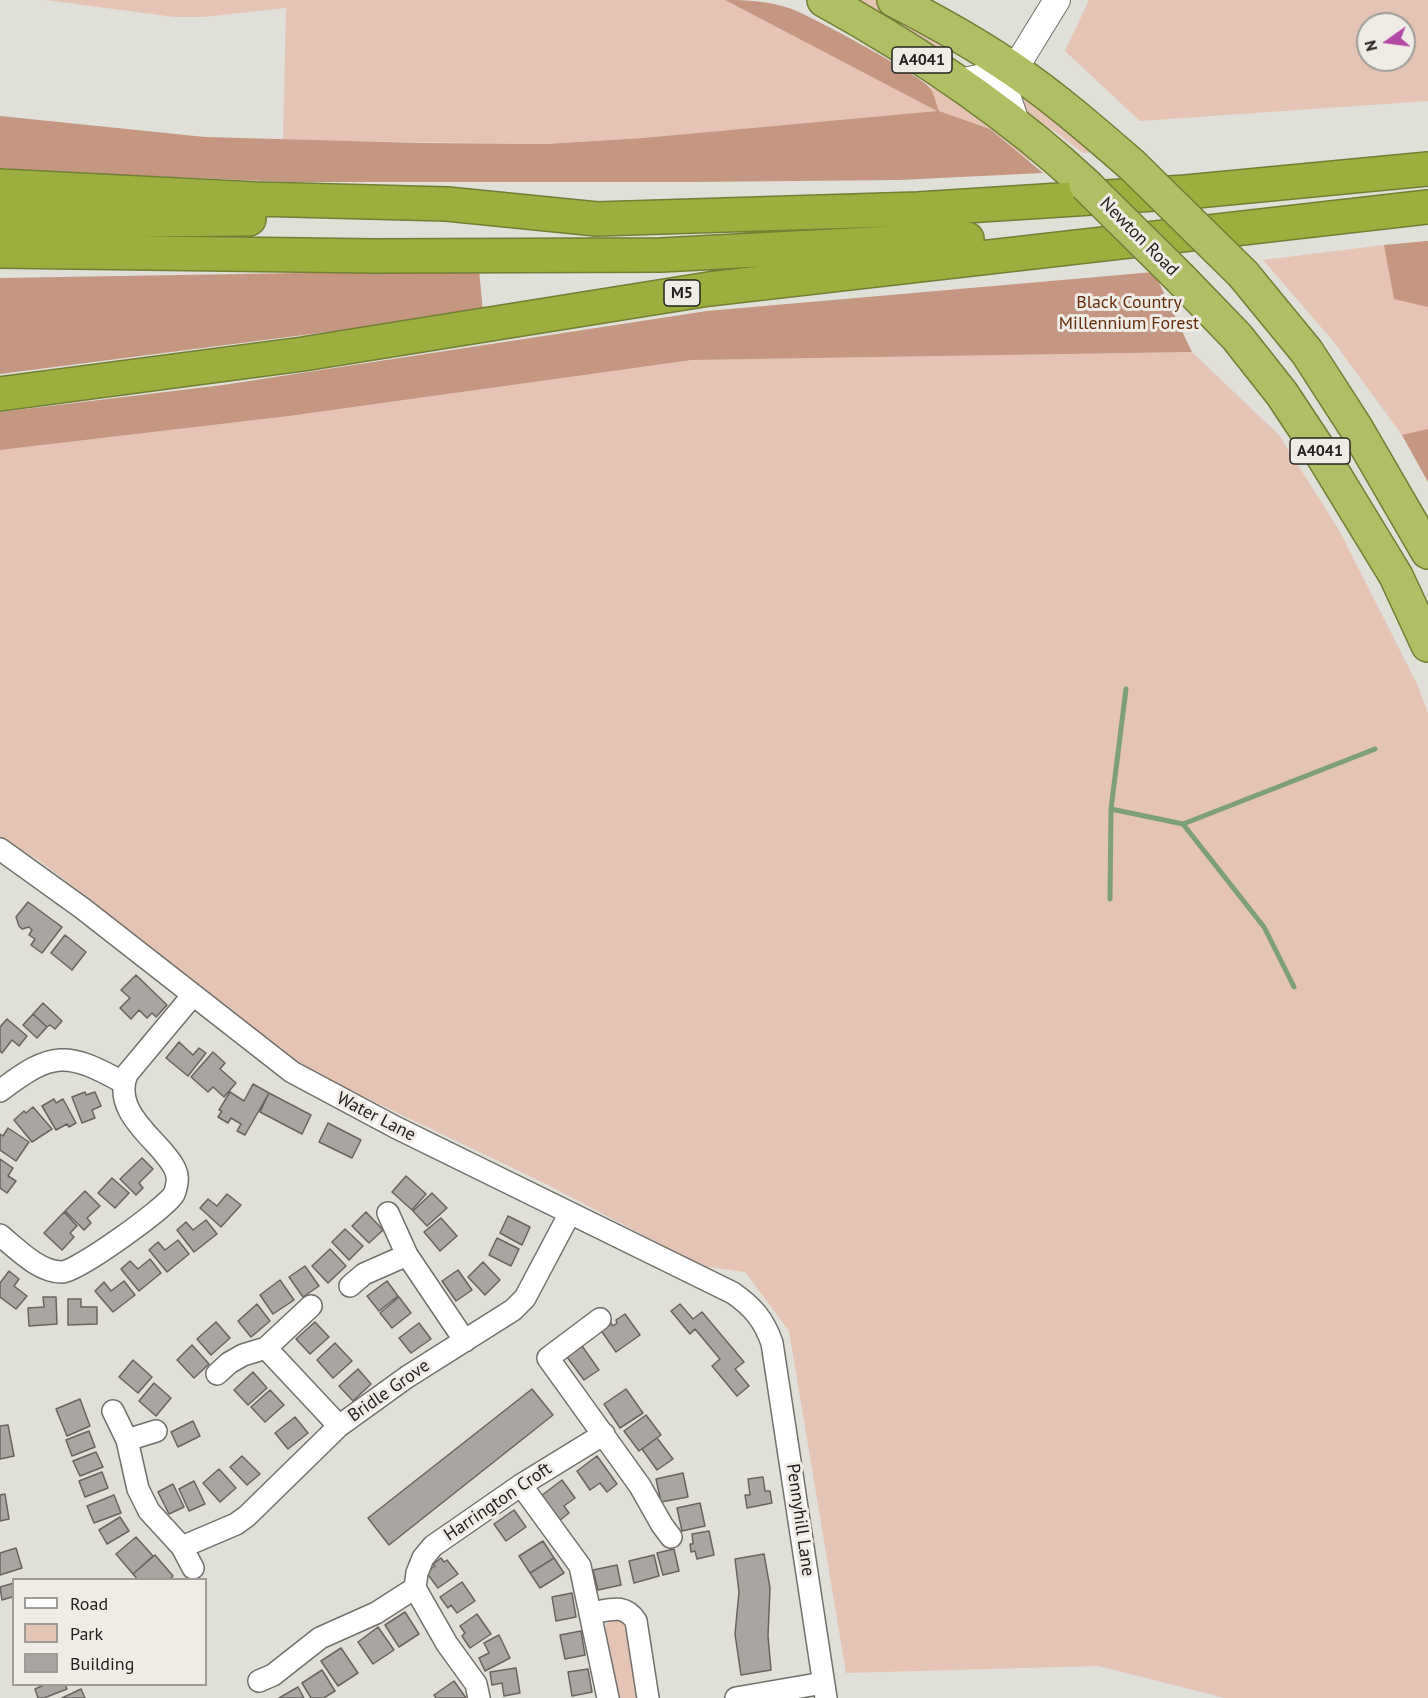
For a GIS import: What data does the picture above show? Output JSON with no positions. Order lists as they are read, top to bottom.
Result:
{
  "streets": {
    "highway": ["A4041", "Newton Road", "M5"],
    "street": [
      "Water Lane",
      "Bridle Grove",
      "Harrington Croft",
      "Pennyhill Lane"
    ]
  },
  "crossings": [
    ["Water Lane", "Bridle Grove"],
    ["Water Lane", "Pennyhill Lane"]
  ],
  "parks": ["Black Country Millennium Forest"],
  "legend": ["Road", "Park", "Building"],
  "north": "left"
}
